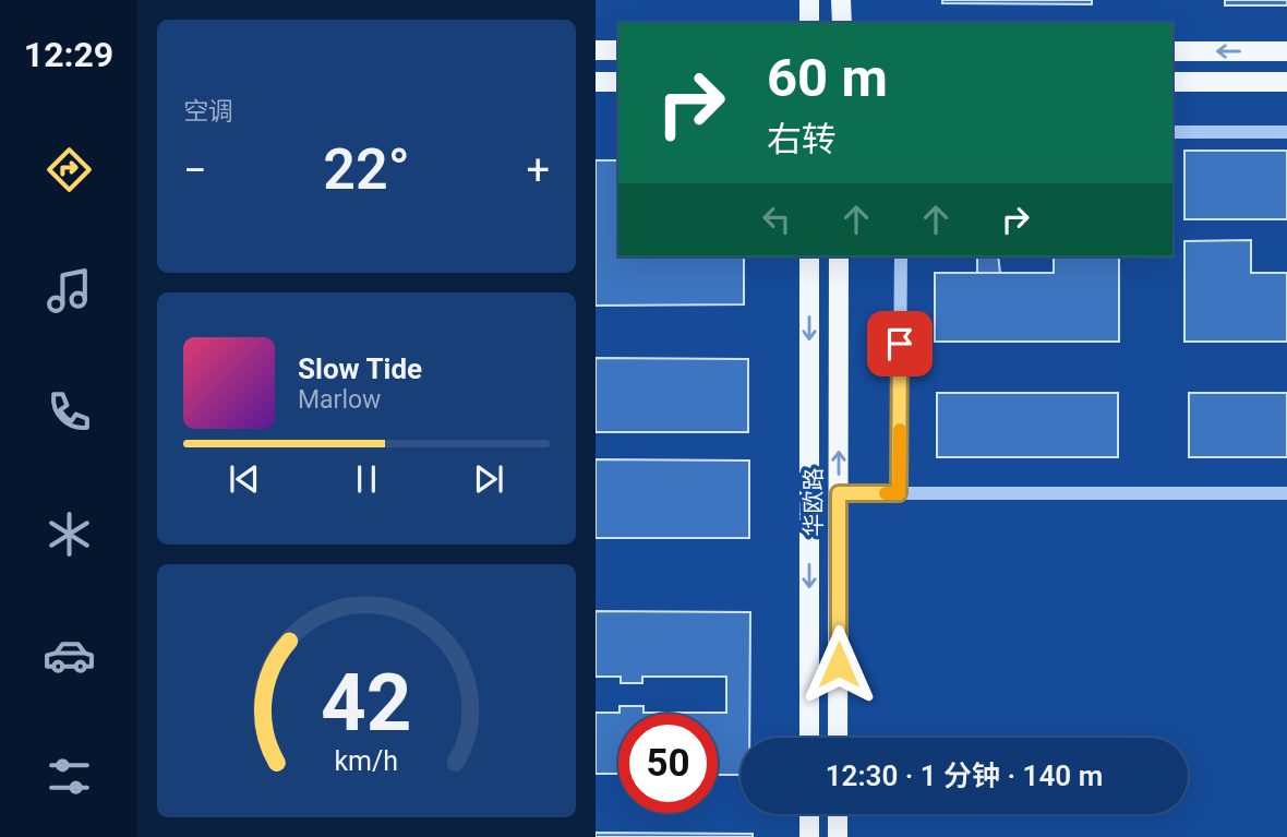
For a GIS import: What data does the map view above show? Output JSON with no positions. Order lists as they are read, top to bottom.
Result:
{
  "streets": {
    "main road": ["华欧路"]
  },
  "page": {
    "tabs": "12:29",
    "tile": "空调",
    "turn": ["60 m", "右转"],
    "heat": ["−", "22°", "+"],
    "song": ["Slow Tide", "Marlow"],
    "limit": "50",
    "trip": "12:30 · 1 分钟 · 140 m",
    "gauge": ["42", "km/h"]
  }
}
